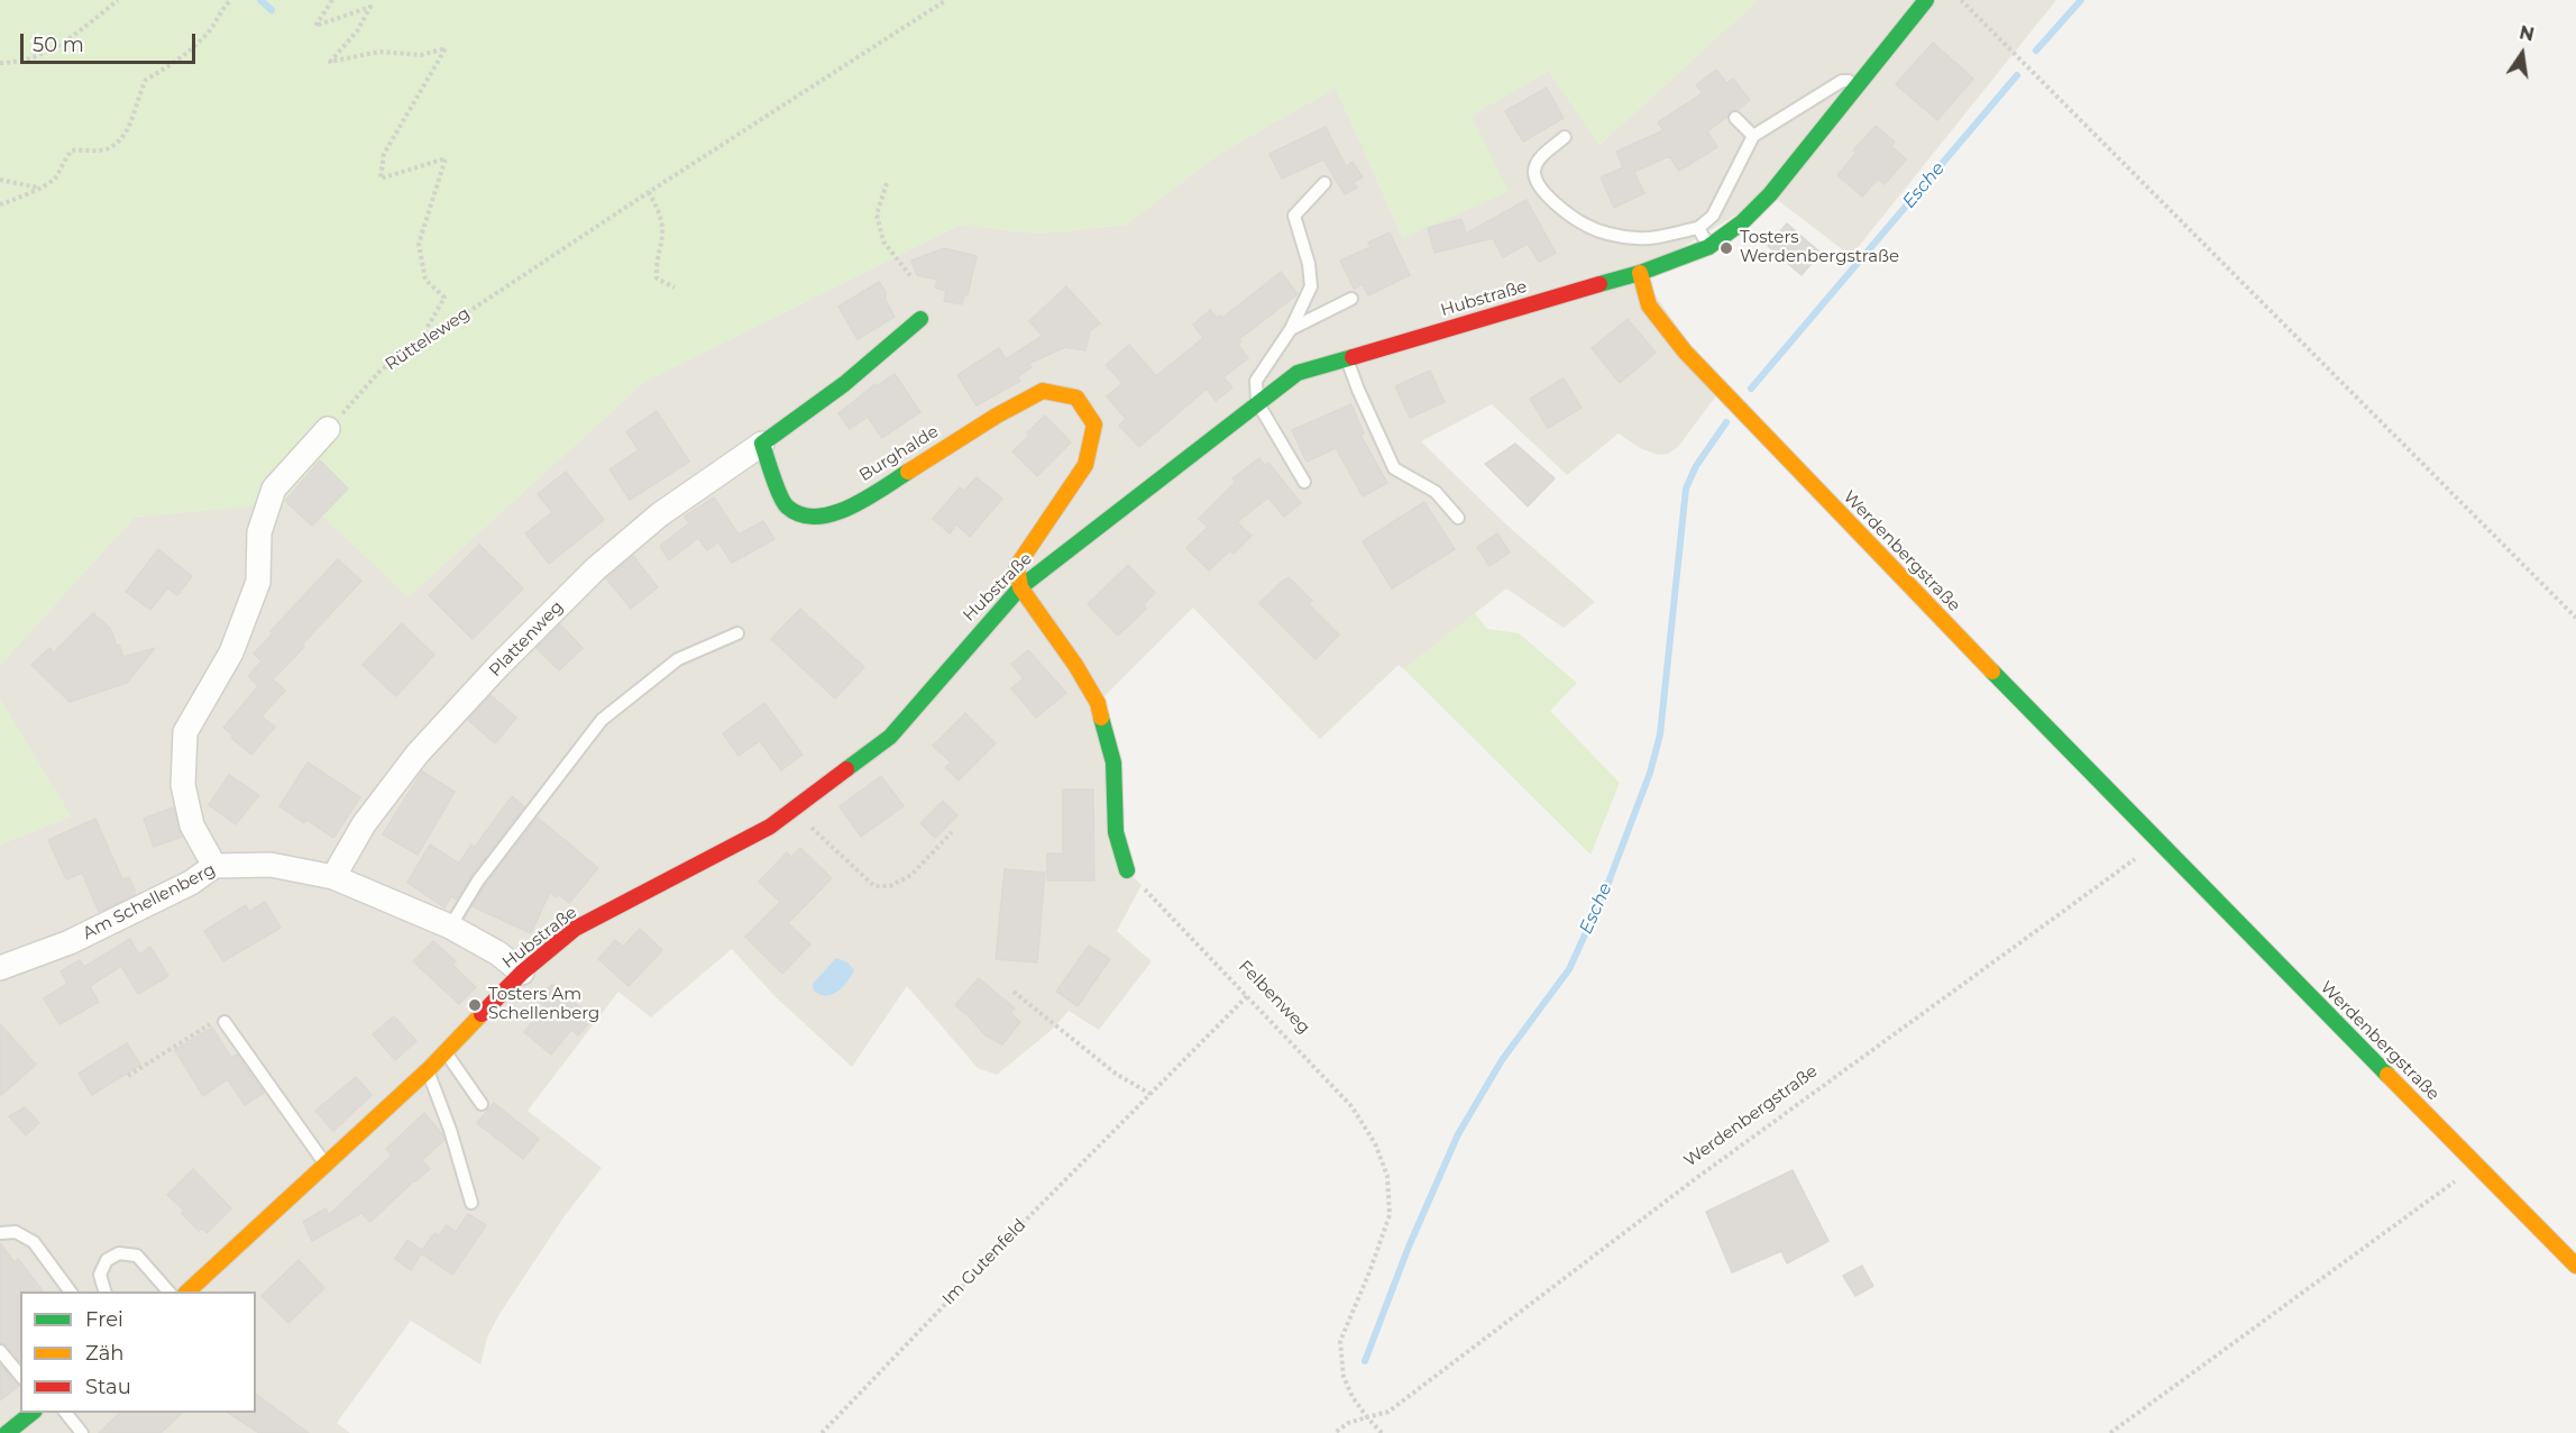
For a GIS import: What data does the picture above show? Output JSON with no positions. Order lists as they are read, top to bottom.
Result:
{
  "streets": {
    "street": [
      "Hubstraße",
      "Burghalde",
      "Werdenbergstraße",
      "Plattenweg",
      "Am Schellenberg"
    ],
    "path": ["Rütteleweg", "Felbenweg", "Im Gutenfeld"]
  },
  "crossings": [
    ["Hubstraße", "Burghalde"],
    ["Hubstraße", "Werdenbergstraße"],
    ["Hubstraße", "Am Schellenberg"],
    ["Burghalde", "Plattenweg"],
    ["Werdenbergstraße", "Felbenweg"],
    ["Plattenweg", "Am Schellenberg"],
    ["Felbenweg", "Im Gutenfeld"]
  ],
  "water": ["Esche"],
  "places": ["Tosters Werdenbergstraße", "Tosters Am Schellenberg"],
  "legend": ["Frei", "Zäh", "Stau"],
  "scale_bar": "50 m",
  "north": "top"
}
